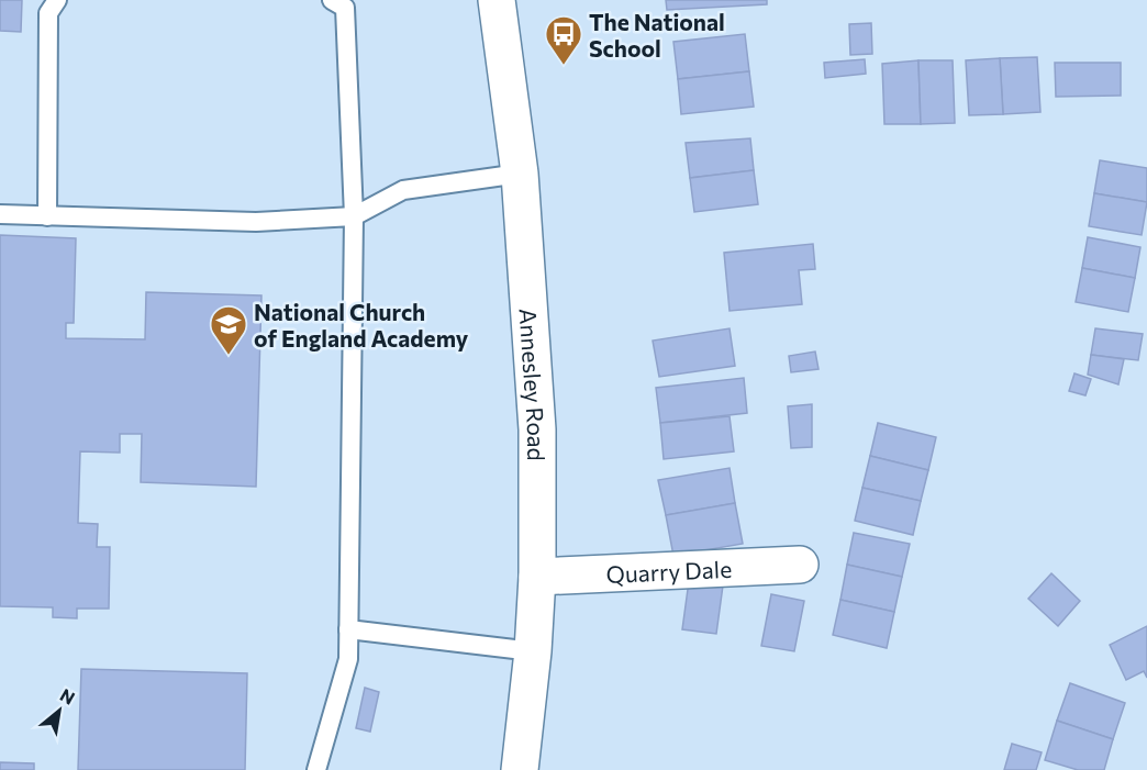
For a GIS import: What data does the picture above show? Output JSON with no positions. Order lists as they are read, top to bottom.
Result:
{
  "streets": {
    "street": ["Annesley Road", "Quarry Dale"]
  },
  "crossings": [
    ["Annesley Road", "Quarry Dale"]
  ],
  "places": {
    "bus stop": ["The National School"],
    "school or university": ["National Church of England Academy"]
  },
  "north": "top right"
}
